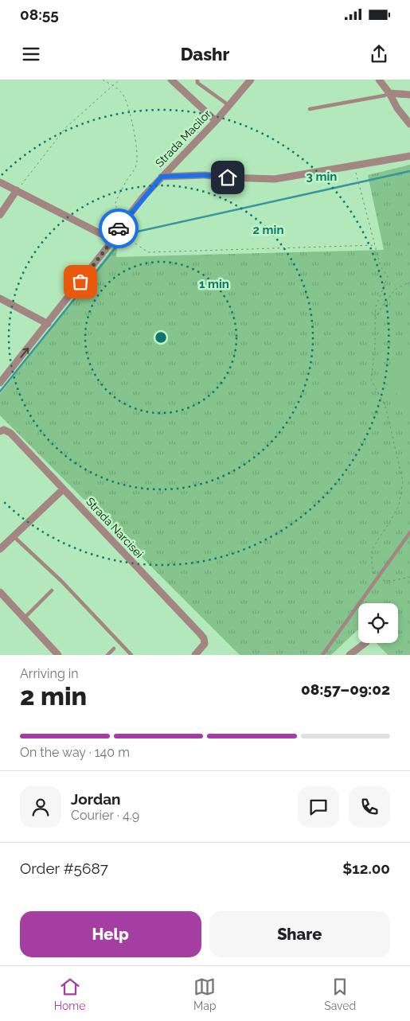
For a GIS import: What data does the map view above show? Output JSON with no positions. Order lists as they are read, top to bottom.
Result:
{
  "streets": {
    "street": ["Strada Macilor", "Strada Narcisei"]
  },
  "page": {
    "status": "08:55",
    "header": "Dashr",
    "heading": ["2 min", "Arriving in", "08:57–09:02"],
    "panel": [
      "Jordan",
      "Courier · 4.9",
      "Order #5687",
      "$12.00"
    ],
    "bar": "On the way · 140 m",
    "buttons": ["Help", "Share"],
    "tabs": ["Home", "Map", "Saved"]
  },
  "rings": ["3 min", "2 min", "1 min"]
}
